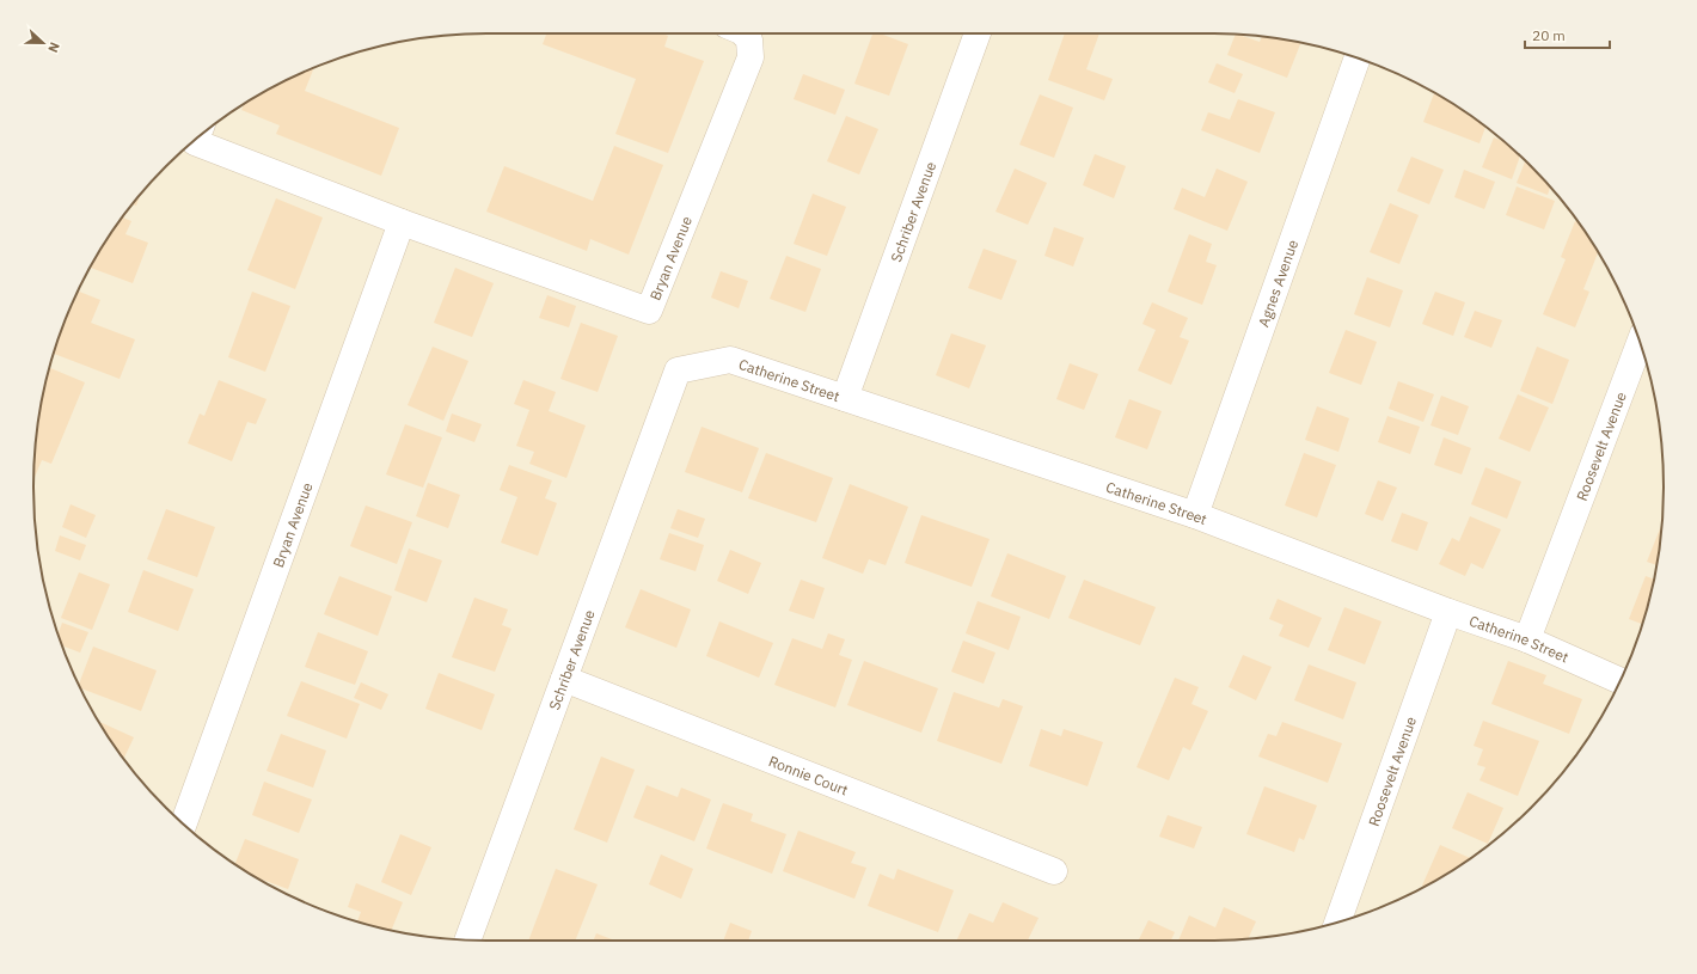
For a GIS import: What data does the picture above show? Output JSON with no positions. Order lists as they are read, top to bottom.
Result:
{
  "streets": {
    "street": [
      "Schriber Avenue",
      "Bryan Avenue",
      "Agnes Avenue",
      "Catherine Street",
      "Roosevelt Avenue",
      "Ronnie Court"
    ]
  },
  "crossings": [
    ["Schriber Avenue", "Catherine Street"],
    ["Schriber Avenue", "Ronnie Court"],
    ["Agnes Avenue", "Catherine Street"],
    ["Catherine Street", "Roosevelt Avenue"]
  ],
  "scale_bar": "20 m",
  "north": "right"
}
